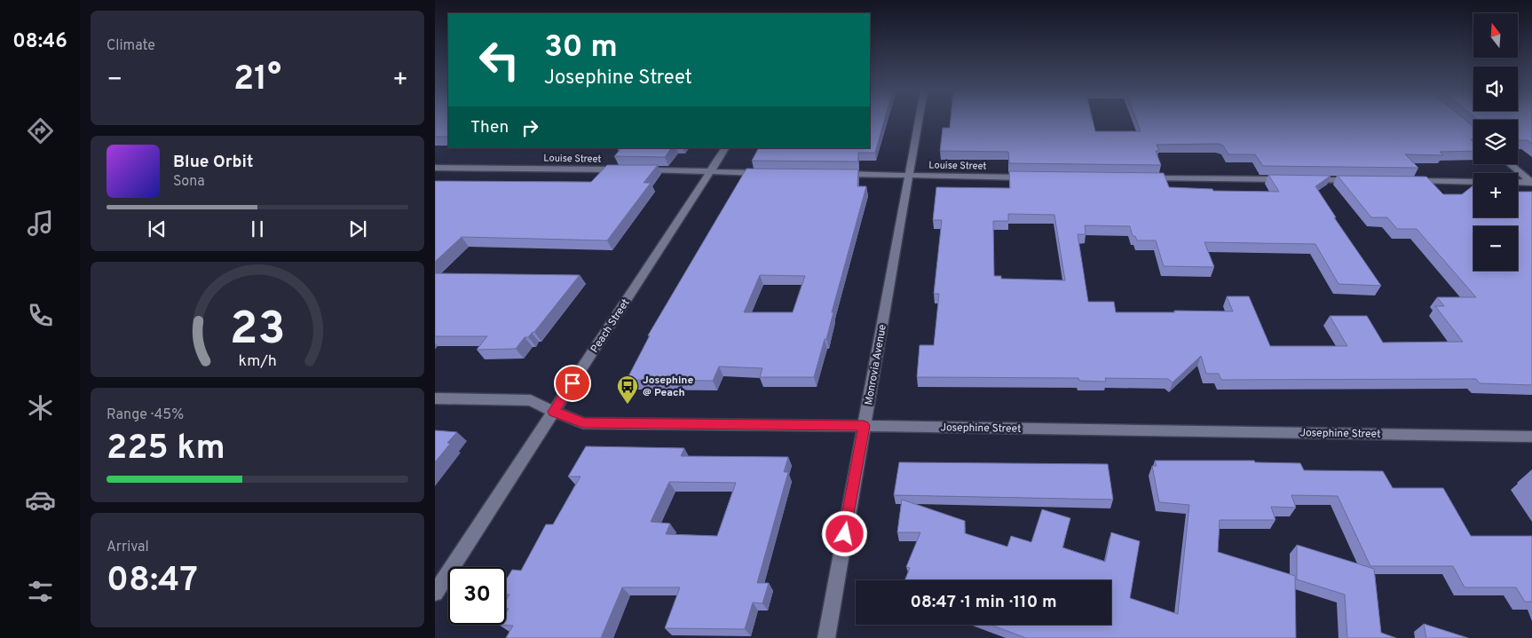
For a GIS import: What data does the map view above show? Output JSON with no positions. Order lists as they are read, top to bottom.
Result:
{
  "streets": {
    "street": [
      "Louise Street",
      "Peach Street",
      "Monrovia Avenue",
      "Josephine Street"
    ]
  },
  "crossings": [
    ["Louise Street", "Peach Street"],
    ["Louise Street", "Monrovia Avenue"],
    ["Peach Street", "Josephine Street"],
    ["Monrovia Avenue", "Josephine Street"]
  ],
  "places": {
    "bus stop": ["Josephine @ Peach"]
  },
  "north": "top",
  "page": {
    "tabs": "08:46",
    "tile": [
      "Climate",
      ["Range · 45%", "225 km"],
      ["Arrival", "08:47"]
    ],
    "map_buttons": ["+", "−"],
    "turn": ["30 m", "Josephine Street"],
    "heat": ["−", "21°", "+"],
    "then": "Then",
    "song": ["Blue Orbit", "Sona"],
    "limit": "30",
    "trip": "08:47 · 1 min · 110 m",
    "gauge": ["23", "km/h"]
  }
}
